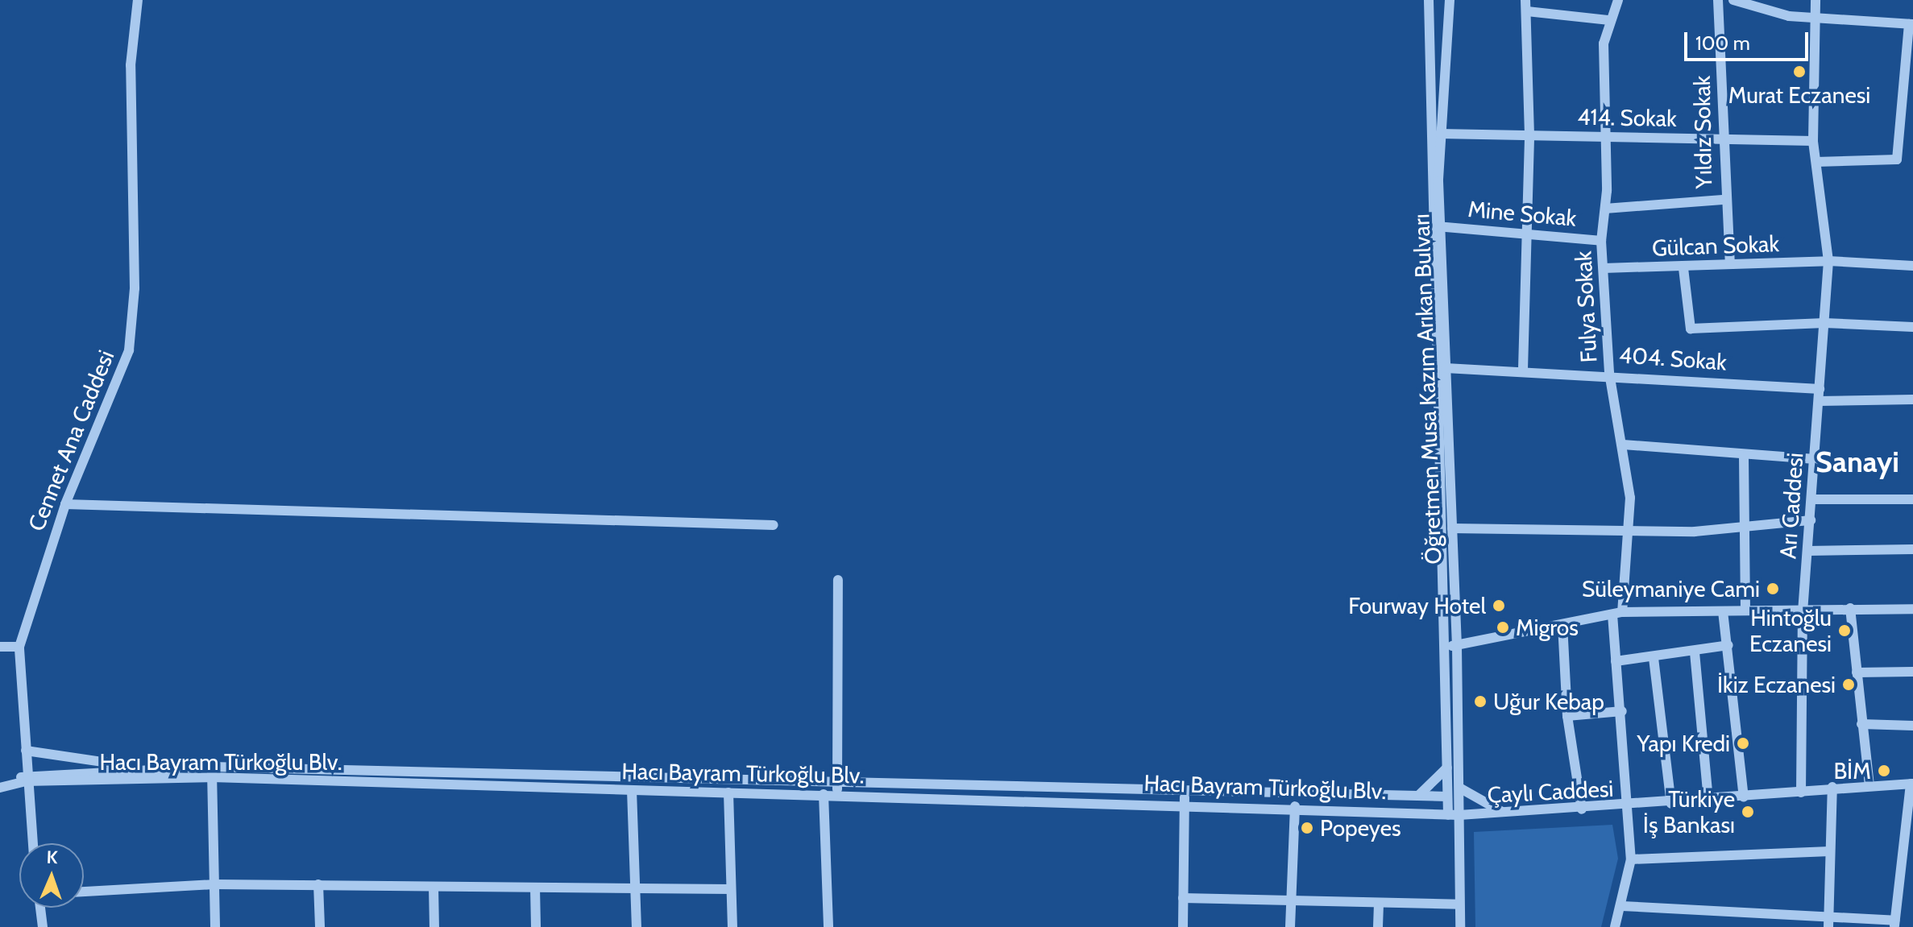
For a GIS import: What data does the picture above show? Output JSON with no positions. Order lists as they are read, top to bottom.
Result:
{
  "streets": {
    "street": [
      "414. Sokak",
      "Yıldız Sokak",
      "Mine Sokak",
      "Gülcan Sokak",
      "Fulya Sokak",
      "404. Sokak",
      "Öğretmen Musa Kazım Arıkan Bulvarı",
      "Cennet Ana Caddesi",
      "Arı Caddesi",
      "Hacı Bayram Türkoğlu Blv.",
      "Çaylı Caddesi"
    ]
  },
  "crossings": [
    ["414. Sokak", "Yıldız Sokak"],
    ["414. Sokak", "Fulya Sokak"],
    ["414. Sokak", "Öğretmen Musa Kazım Arıkan Bulvarı"],
    ["414. Sokak", "Arı Caddesi"],
    ["Yıldız Sokak", "Gülcan Sokak"],
    ["Mine Sokak", "Fulya Sokak"],
    ["Mine Sokak", "Öğretmen Musa Kazım Arıkan Bulvarı"],
    ["Gülcan Sokak", "Fulya Sokak"],
    ["Gülcan Sokak", "Arı Caddesi"],
    ["Fulya Sokak", "404. Sokak"],
    ["Fulya Sokak", "Çaylı Caddesi"],
    ["404. Sokak", "Öğretmen Musa Kazım Arıkan Bulvarı"],
    ["404. Sokak", "Arı Caddesi"],
    ["Öğretmen Musa Kazım Arıkan Bulvarı", "Hacı Bayram Türkoğlu Blv."],
    ["Öğretmen Musa Kazım Arıkan Bulvarı", "Çaylı Caddesi"],
    ["Cennet Ana Caddesi", "Hacı Bayram Türkoğlu Blv."],
    ["Arı Caddesi", "Çaylı Caddesi"],
    ["Hacı Bayram Türkoğlu Blv.", "Çaylı Caddesi"]
  ],
  "districts": ["Sanayi"],
  "places": [
    "Murat Eczanesi",
    "Süleymaniye Cami",
    "Fourway Hotel",
    "Migros",
    "Hintoğlu Eczanesi",
    "İkiz Eczanesi",
    "Uğur Kebap",
    "Yapı Kredi",
    "BİM",
    "Türkiye İş Bankası",
    "Popeyes"
  ],
  "scale_bar": "100 m",
  "north": "top"
}
